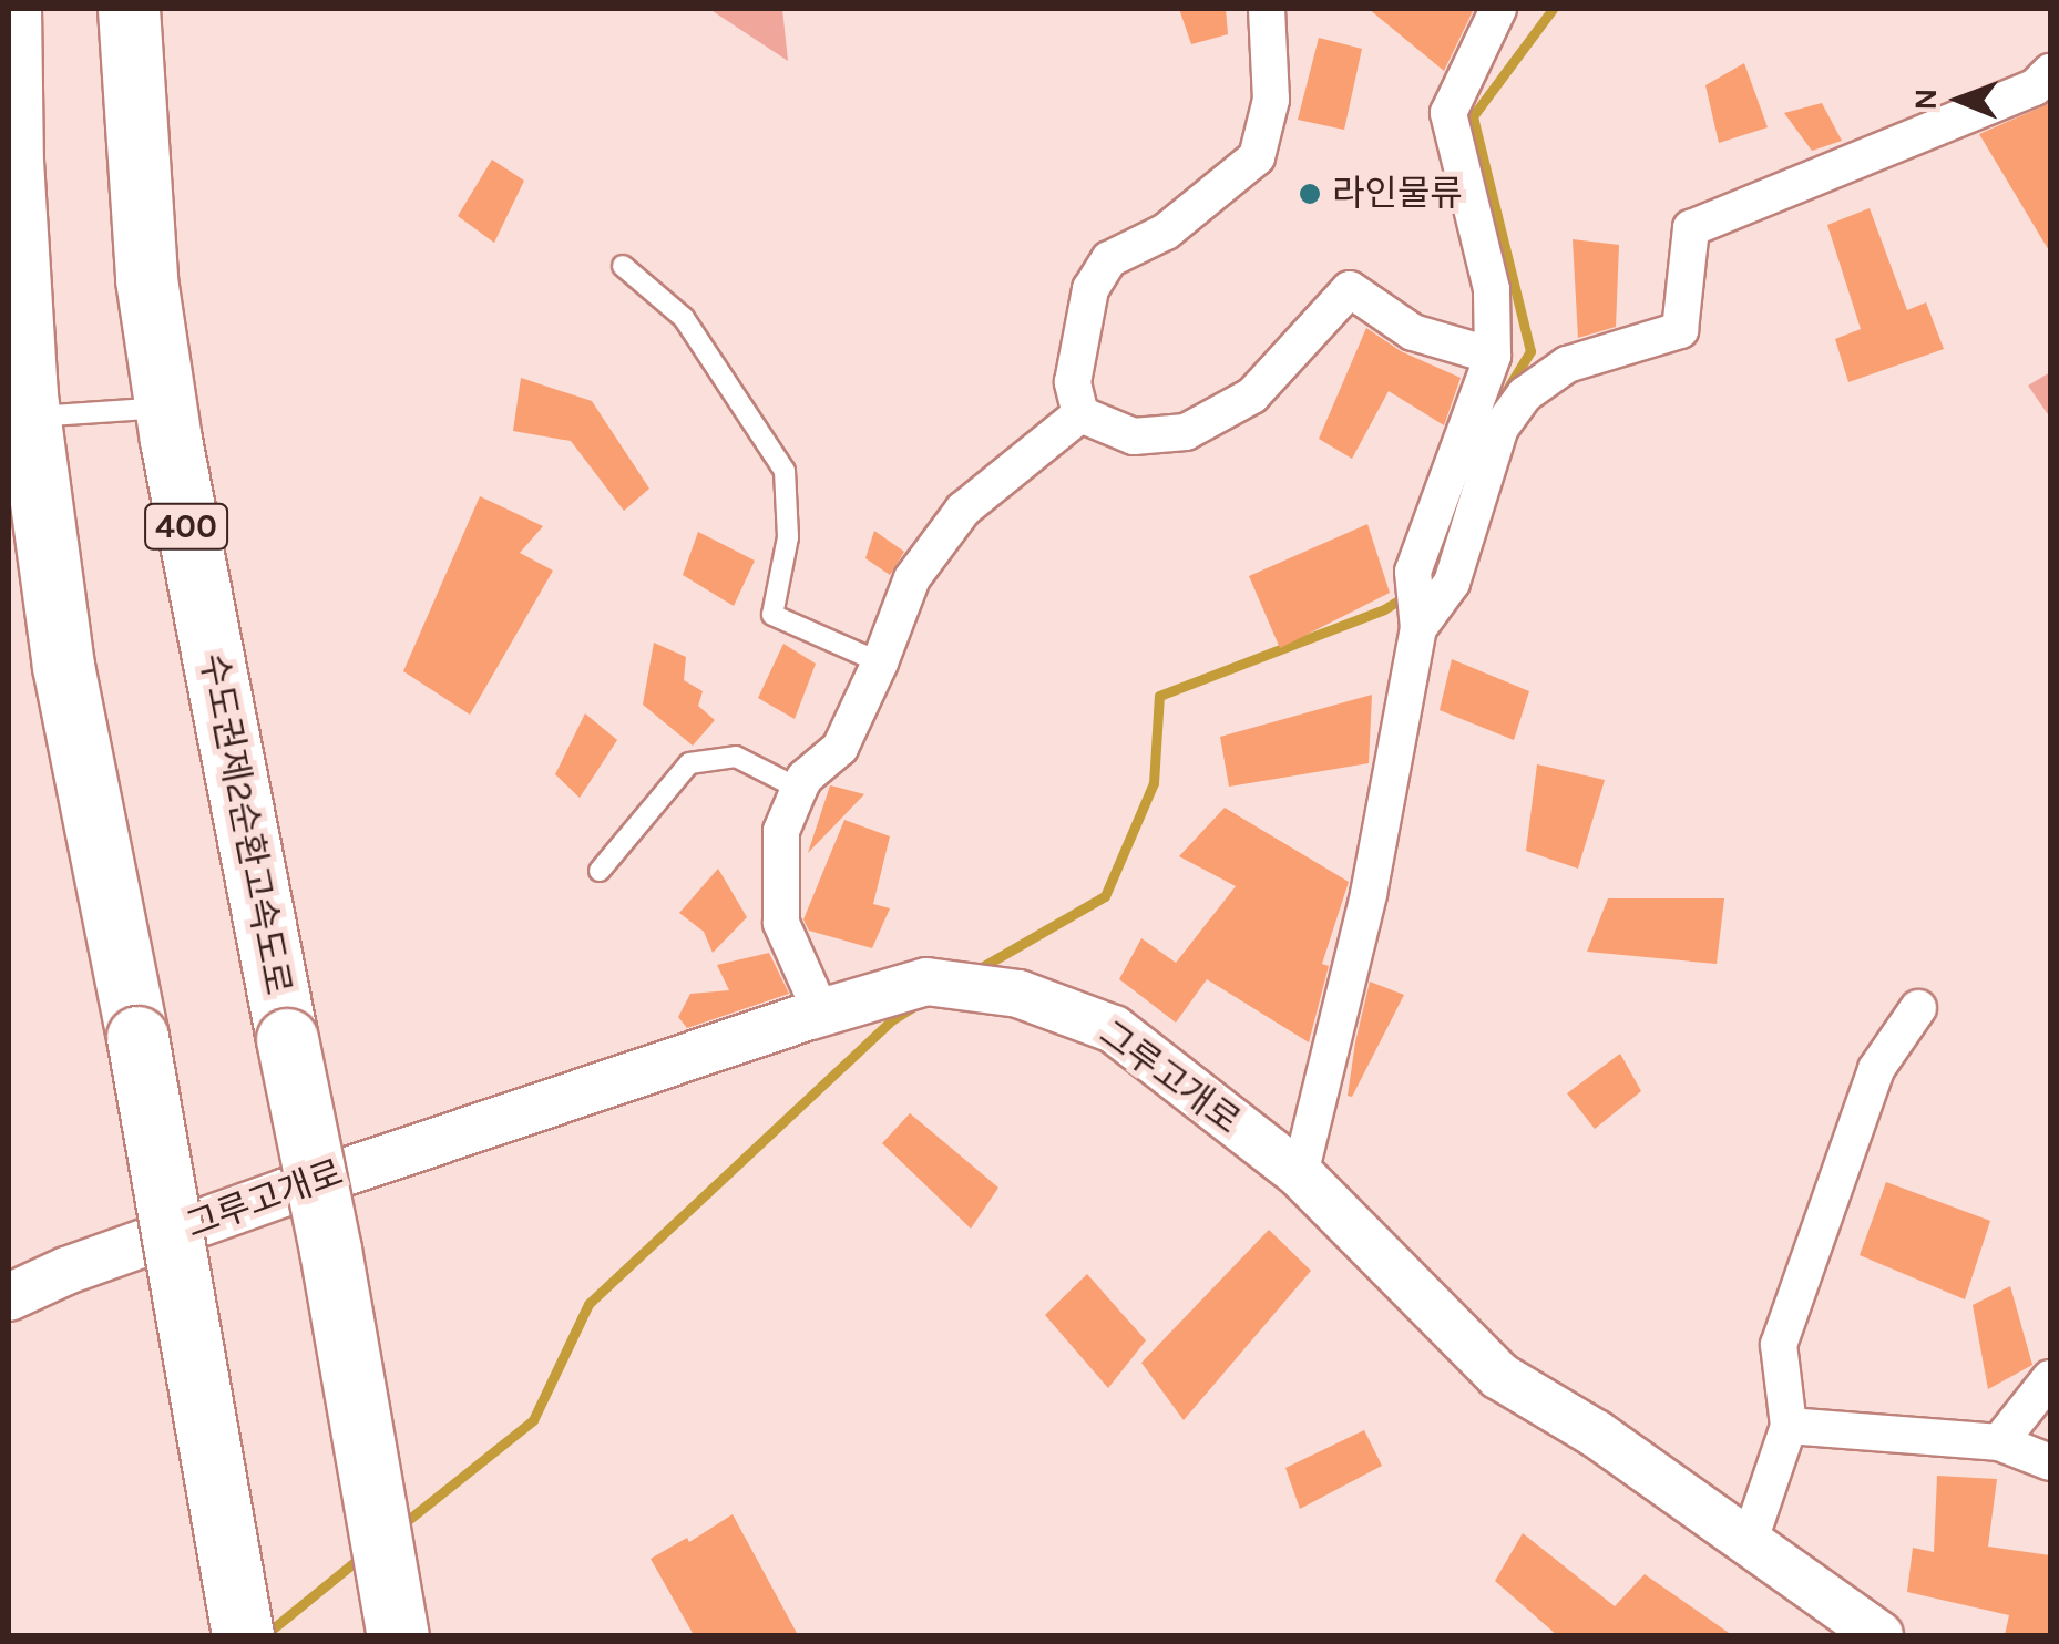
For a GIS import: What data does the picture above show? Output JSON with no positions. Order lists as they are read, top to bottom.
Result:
{
  "streets": {
    "highway": ["400", "수도권제2순환고속도로"],
    "street": ["그루고개로"]
  },
  "places": ["라인물류"],
  "north": "left"
}
